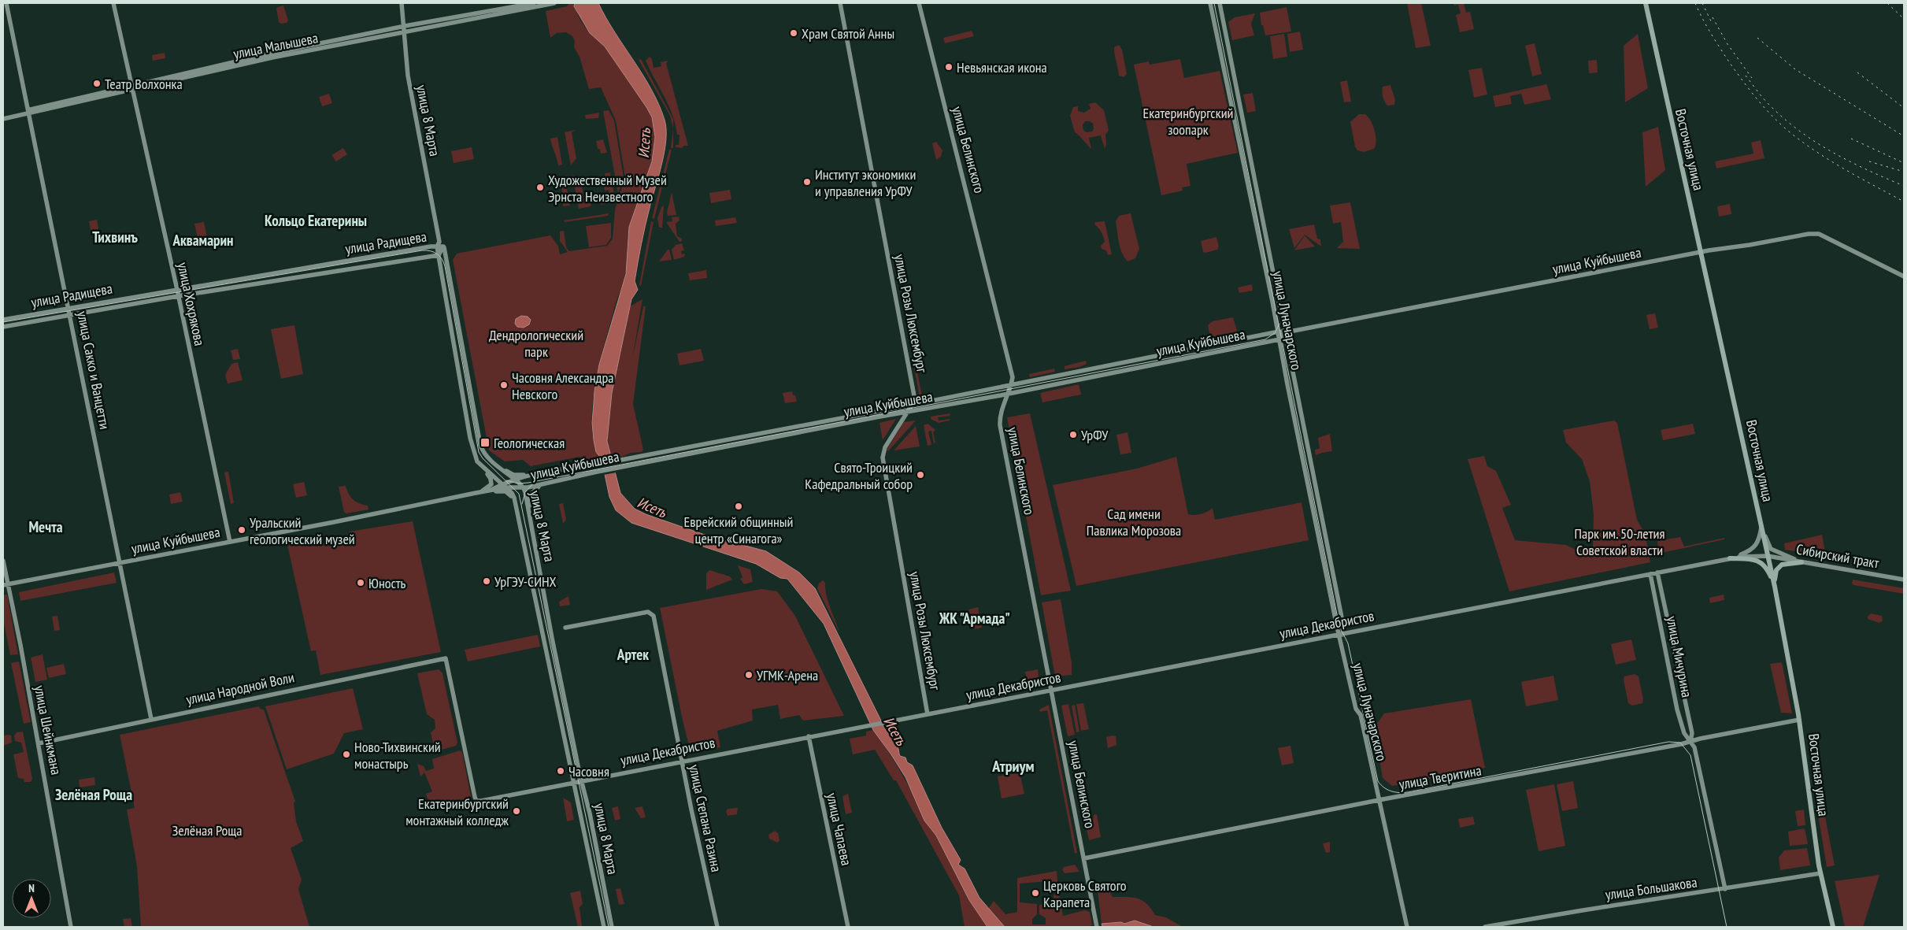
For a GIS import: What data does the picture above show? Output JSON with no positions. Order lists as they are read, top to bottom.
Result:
{
  "streets": {
    "main road": [
      "улица Малышева",
      "улица 8 Марта",
      "улица Белинского",
      "Восточная улица",
      "улица Радищева",
      "улица Куйбышева",
      "улица Хохрякова",
      "улица Розы Люксембург",
      "улица Луначарского",
      "улица Сакко и Ванцетти",
      "Сибирский тракт",
      "улица Декабристов",
      "улица Мичурина",
      "улица Народной Воли",
      "улица Шейнкмана",
      "улица Тверитина",
      "улица Степана Разина",
      "улица Чапаева",
      "улица Большакова"
    ]
  },
  "crossings": [
    ["улица Малышева", "улица 8 Марта"],
    ["улица Малышева", "улица Хохрякова"],
    ["улица Малышева", "улица Сакко и Ванцетти"],
    ["улица 8 Марта", "улица Радищева"],
    ["улица 8 Марта", "улица Куйбышева"],
    ["улица 8 Марта", "улица Декабристов"],
    ["улица Белинского", "улица Куйбышева"],
    ["улица Белинского", "улица Декабристов"],
    ["улица Белинского", "улица Тверитина"],
    ["Восточная улица", "улица Куйбышева"],
    ["Восточная улица", "Сибирский тракт"],
    ["Восточная улица", "улица Декабристов"],
    ["Восточная улица", "улица Тверитина"],
    ["Восточная улица", "улица Большакова"],
    ["улица Радищева", "улица Хохрякова"],
    ["улица Радищева", "улица Сакко и Ванцетти"],
    ["улица Куйбышева", "улица Хохрякова"],
    ["улица Куйбышева", "улица Розы Люксембург"],
    ["улица Куйбышева", "улица Луначарского"],
    ["улица Куйбышева", "улица Сакко и Ванцетти"],
    ["улица Куйбышева", "улица Шейнкмана"],
    ["улица Розы Люксембург", "улица Декабристов"],
    ["улица Луначарского", "улица Декабристов"],
    ["улица Луначарского", "улица Тверитина"],
    ["улица Сакко и Ванцетти", "улица Народной Воли"],
    ["Сибирский тракт", "улица Декабристов"],
    ["улица Декабристов", "улица Мичурина"],
    ["улица Декабристов", "улица Народной Воли"],
    ["улица Декабристов", "улица Степана Разина"],
    ["улица Декабристов", "улица Чапаева"],
    ["улица Мичурина", "улица Тверитина"],
    ["улица Мичурина", "улица Большакова"],
    ["улица Народной Воли", "улица Шейнкмана"]
  ],
  "districts": [
    "Кольцо Екатерины",
    "Тихвинъ",
    "Аквамарин",
    "Мечта",
    "ЖК \"Армада\"",
    "Артек",
    "Атриум",
    "Зелёная Роща"
  ],
  "water": ["Исеть"],
  "parks": [
    "Екатеринбургский зоопарк",
    "Дендрологический парк",
    "Сад имени Павлика Морозова",
    "Парк им. 50-летия Советской власти",
    "Зелёная Роща"
  ],
  "places": {
    "other": [
      "Храм Святой Анны",
      "Невьянская икона",
      "Театр Волхонка",
      "Институт экономики и управления УрФУ",
      "Художественный Музей Эрнста Неизвестного",
      "Часовня Александра Невского",
      "УрФУ",
      "Свято-Троицкий Кафедральный собор",
      "Еврейский общинный центр «Синагога»",
      "Уральский геологический музей",
      "УрГЭУ-СИНХ",
      "Юность",
      "УГМК-Арена",
      "Ново-Тихвинский монастырь",
      "Часовня",
      "Екатеринбургский монтажный колледж",
      "Церковь Святого Карапета"
    ],
    "transit": ["Геологическая"]
  },
  "north": "top"
}
